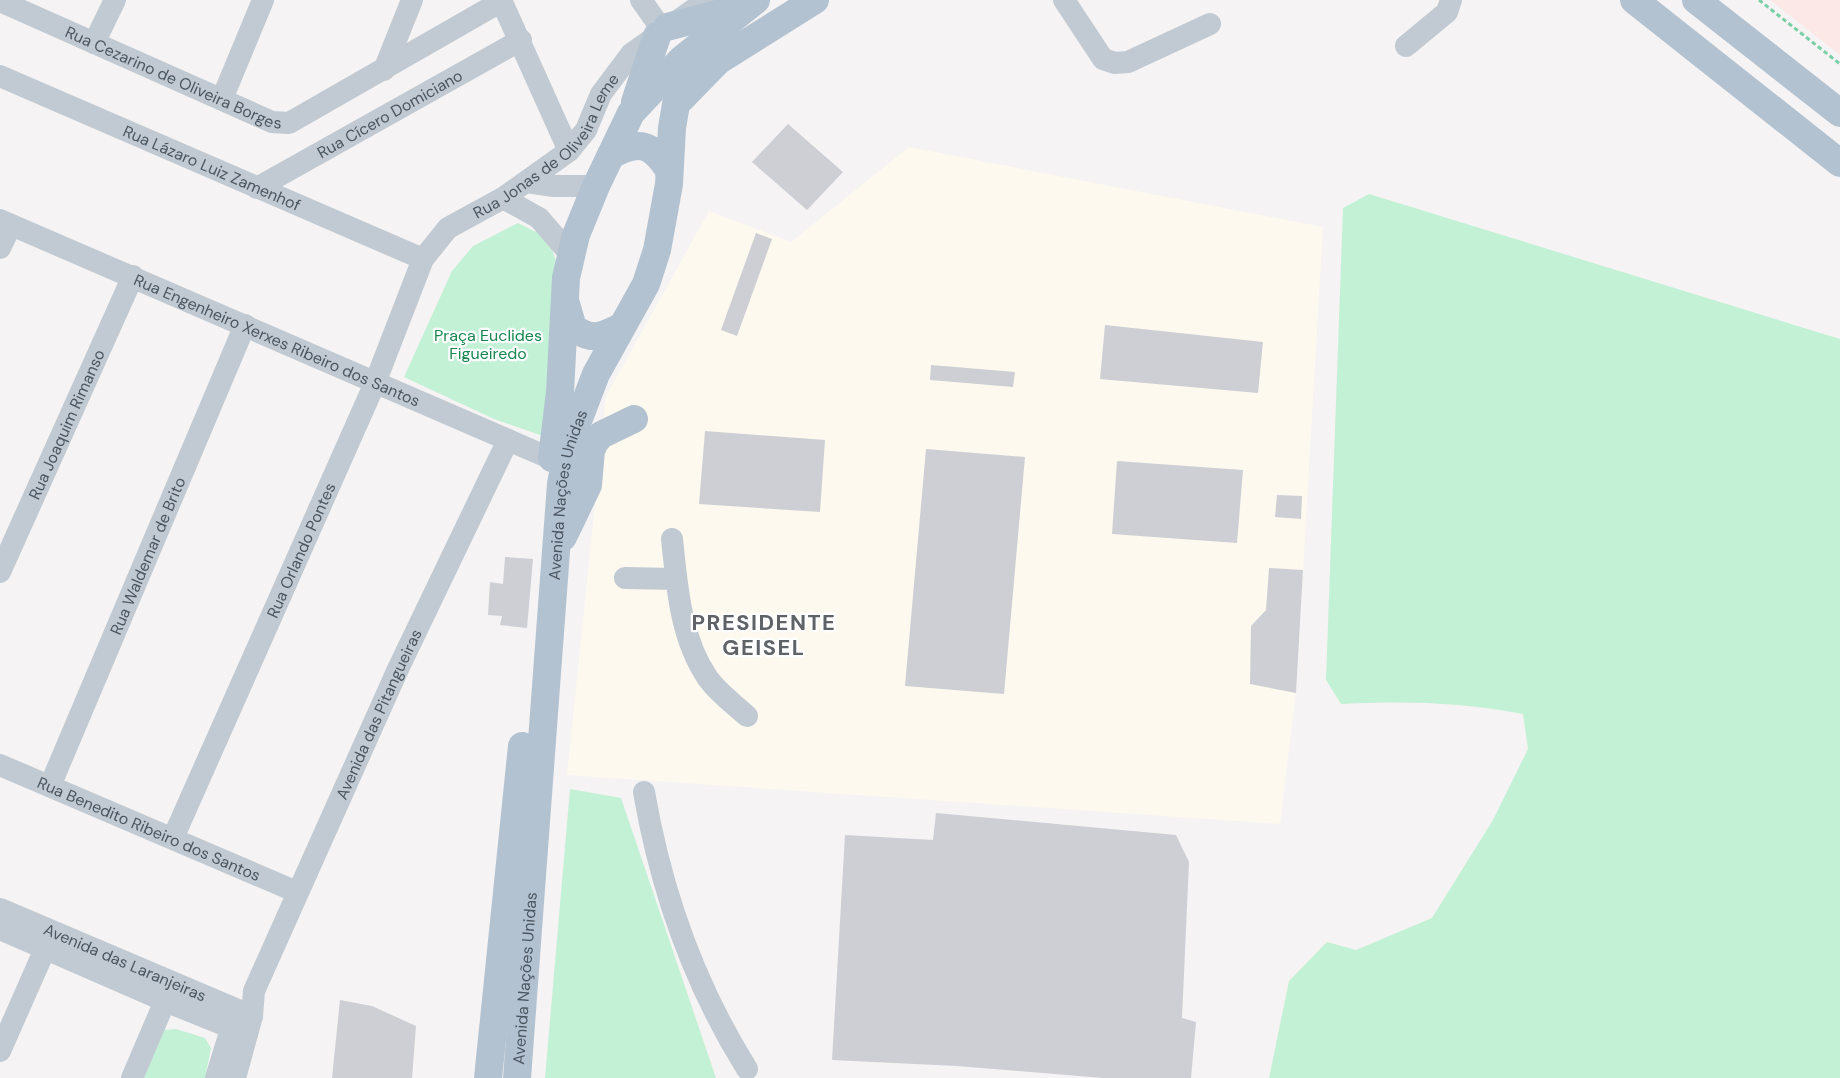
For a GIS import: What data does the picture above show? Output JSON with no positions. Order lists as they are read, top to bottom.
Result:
{
  "streets": {
    "main road": ["Avenida Nações Unidas"],
    "street": [
      "Rua Cezarino de Oliveira Borges",
      "Rua Cícero Domiciano",
      "Rua Jonas de Oliveira Leme",
      "Rua Lázaro Luiz Zamenhof",
      "Rua Engenheiro Xerxes Ribeiro dos Santos",
      "Rua Joaquim Rimanso",
      "Rua Orlando Pontes",
      "Rua Waldemar de Brito",
      "Avenida das Pitangueiras",
      "Rua Benedito Ribeiro dos Santos",
      "Avenida das Laranjeiras"
    ]
  },
  "crossings": [
    ["Rua Cícero Domiciano", "Rua Lázaro Luiz Zamenhof"],
    ["Rua Jonas de Oliveira Leme", "Rua Lázaro Luiz Zamenhof"],
    ["Rua Jonas de Oliveira Leme", "Rua Orlando Pontes"],
    ["Rua Lázaro Luiz Zamenhof", "Rua Orlando Pontes"],
    ["Rua Engenheiro Xerxes Ribeiro dos Santos", "Rua Joaquim Rimanso"],
    ["Rua Engenheiro Xerxes Ribeiro dos Santos", "Avenida Nações Unidas"],
    ["Rua Engenheiro Xerxes Ribeiro dos Santos", "Rua Orlando Pontes"],
    ["Rua Engenheiro Xerxes Ribeiro dos Santos", "Rua Waldemar de Brito"],
    ["Rua Engenheiro Xerxes Ribeiro dos Santos", "Avenida das Pitangueiras"],
    ["Rua Orlando Pontes", "Rua Benedito Ribeiro dos Santos"],
    ["Rua Waldemar de Brito", "Rua Benedito Ribeiro dos Santos"],
    ["Avenida das Pitangueiras", "Rua Benedito Ribeiro dos Santos"],
    ["Avenida das Pitangueiras", "Avenida das Laranjeiras"]
  ],
  "districts": ["PRESIDENTE GEISEL"],
  "parks": ["Praça Euclides Figueiredo"]
}
